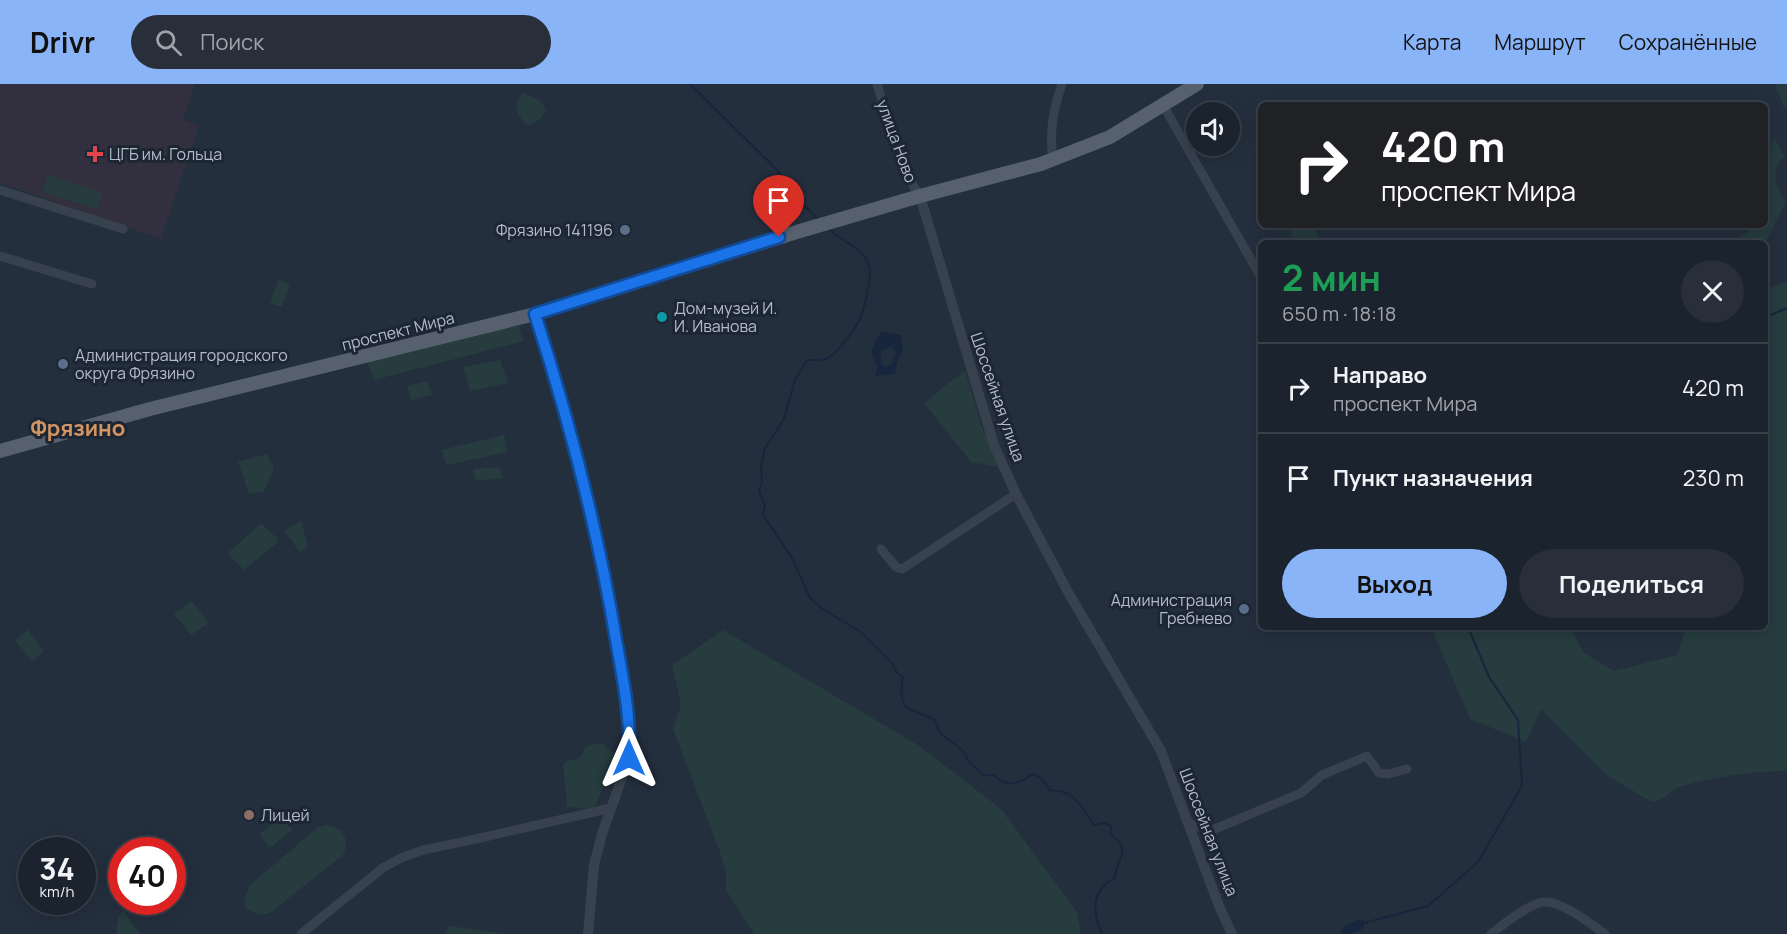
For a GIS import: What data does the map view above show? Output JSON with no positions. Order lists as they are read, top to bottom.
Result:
{
  "streets": {
    "main road": ["проспект Мира"],
    "street": ["улица Ново", "Шоссейная улица"]
  },
  "crossings": [
    ["улица Ново", "проспект Мира"],
    ["улица Ново", "Шоссейная улица"],
    ["проспект Мира", "Шоссейная улица"]
  ],
  "districts": ["Фрязино"],
  "places": {
    "health": ["ЦГБ им. Гольца"],
    "other": [
      "Фрязино 141196",
      "Дом-музей И. И. Иванова",
      "Администрация городского округа Фрязино",
      "Администрация Гребнево",
      "Лицей"
    ]
  },
  "page": {
    "header": "Drivr",
    "search": "Поиск",
    "nav": ["Карта", "Маршрут", "Сохранённые"],
    "turn": ["420 m", "проспект Мира"],
    "heading": ["2 мин", "650 m · 18:18"],
    "list": [
      {
        "name": "Направо",
        "note": "проспект Мира",
        "value": "420 m"
      },
      {
        "name": "Пункт назначения",
        "value": "230 m"
      }
    ],
    "buttons": ["Выход", "Поделиться"],
    "speed": "34 km/h",
    "limit": "40"
  }
}
